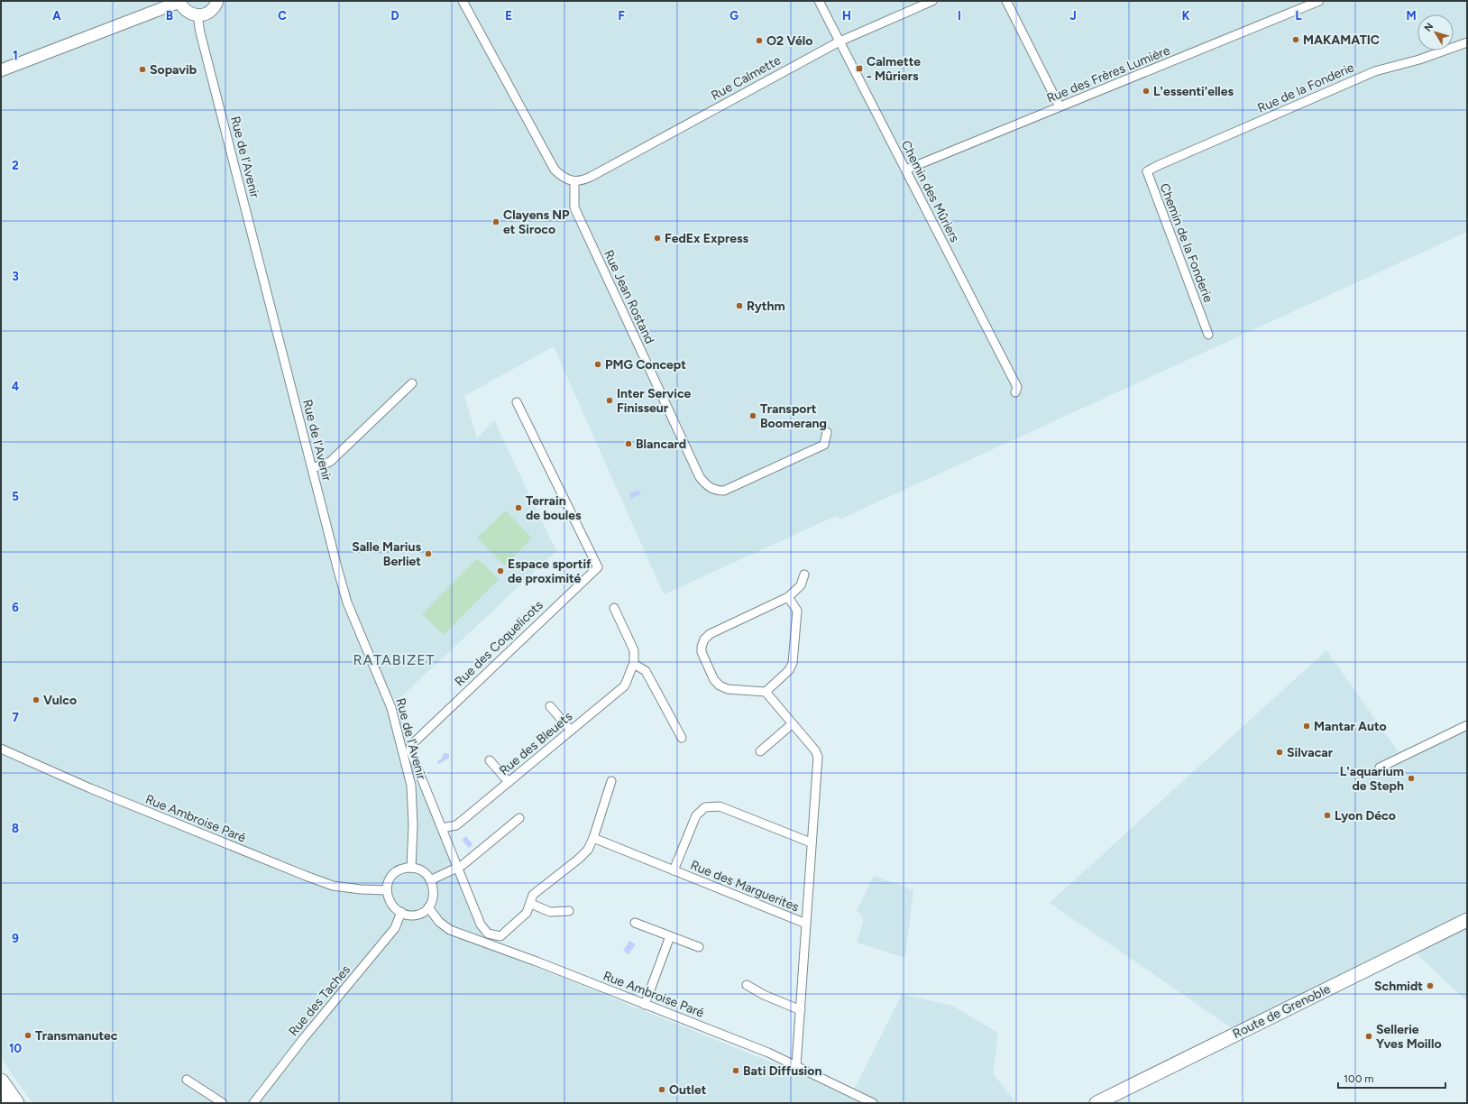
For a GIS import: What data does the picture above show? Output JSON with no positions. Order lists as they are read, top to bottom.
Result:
{
  "streets": {
    "main road": ["Route de Grenoble"],
    "street": [
      "Rue des Frères Lumière",
      "Rue Calmette",
      "Rue de la Fonderie",
      "Rue de l'Avenir",
      "Chemin des Mûriers",
      "Chemin de la Fonderie",
      "Rue Jean Rostand",
      "Rue des Coquelicots",
      "Rue des Bleuets",
      "Rue Ambroise Paré",
      "Rue des Marguerites",
      "Rue des Taches"
    ]
  },
  "crossings": [
    ["Rue des Frères Lumière", "Chemin des Mûriers"],
    ["Rue Calmette", "Chemin des Mûriers"],
    ["Rue Calmette", "Rue Jean Rostand"],
    ["Rue de la Fonderie", "Chemin de la Fonderie"],
    ["Rue de l'Avenir", "Rue des Coquelicots"],
    ["Rue de l'Avenir", "Rue des Bleuets"],
    ["Rue de l'Avenir", "Rue Ambroise Paré"],
    ["Rue de l'Avenir", "Rue des Taches"],
    ["Rue Ambroise Paré", "Rue des Marguerites"],
    ["Rue Ambroise Paré", "Rue des Taches"]
  ],
  "districts": ["RATABIZET"],
  "places": {
    "other": [
      "MAKAMATIC",
      "O2 Vélo",
      "Sopavib",
      "L'essenti'elles",
      "Clayens NP et Siroco",
      "FedEx Express",
      "Rythm",
      "PMG Concept",
      "Inter Service Finisseur",
      "Transport Boomerang",
      "Blancard",
      "Terrain de boules",
      "Salle Marius Berliet",
      "Espace sportif de proximité",
      "Vulco",
      "Mantar Auto",
      "Silvacar",
      "L'aquarium de Steph",
      "Lyon Déco",
      "Schmidt",
      "Transmanutec",
      "Sellerie Yves Moillo",
      "Bati Diffusion",
      "Outlet"
    ],
    "transit": ["Calmette - Mûriers"]
  },
  "scale_bar": "100 m",
  "north": "top left",
  "grid": {
    "columns": [
      "A",
      "B",
      "C",
      "D",
      "E",
      "F",
      "G",
      "H",
      "I",
      "J",
      "K",
      "L",
      "M"
    ],
    "rows": [
      "1",
      "2",
      "3",
      "4",
      "5",
      "6",
      "7",
      "8",
      "9",
      "10"
    ]
  }
}
